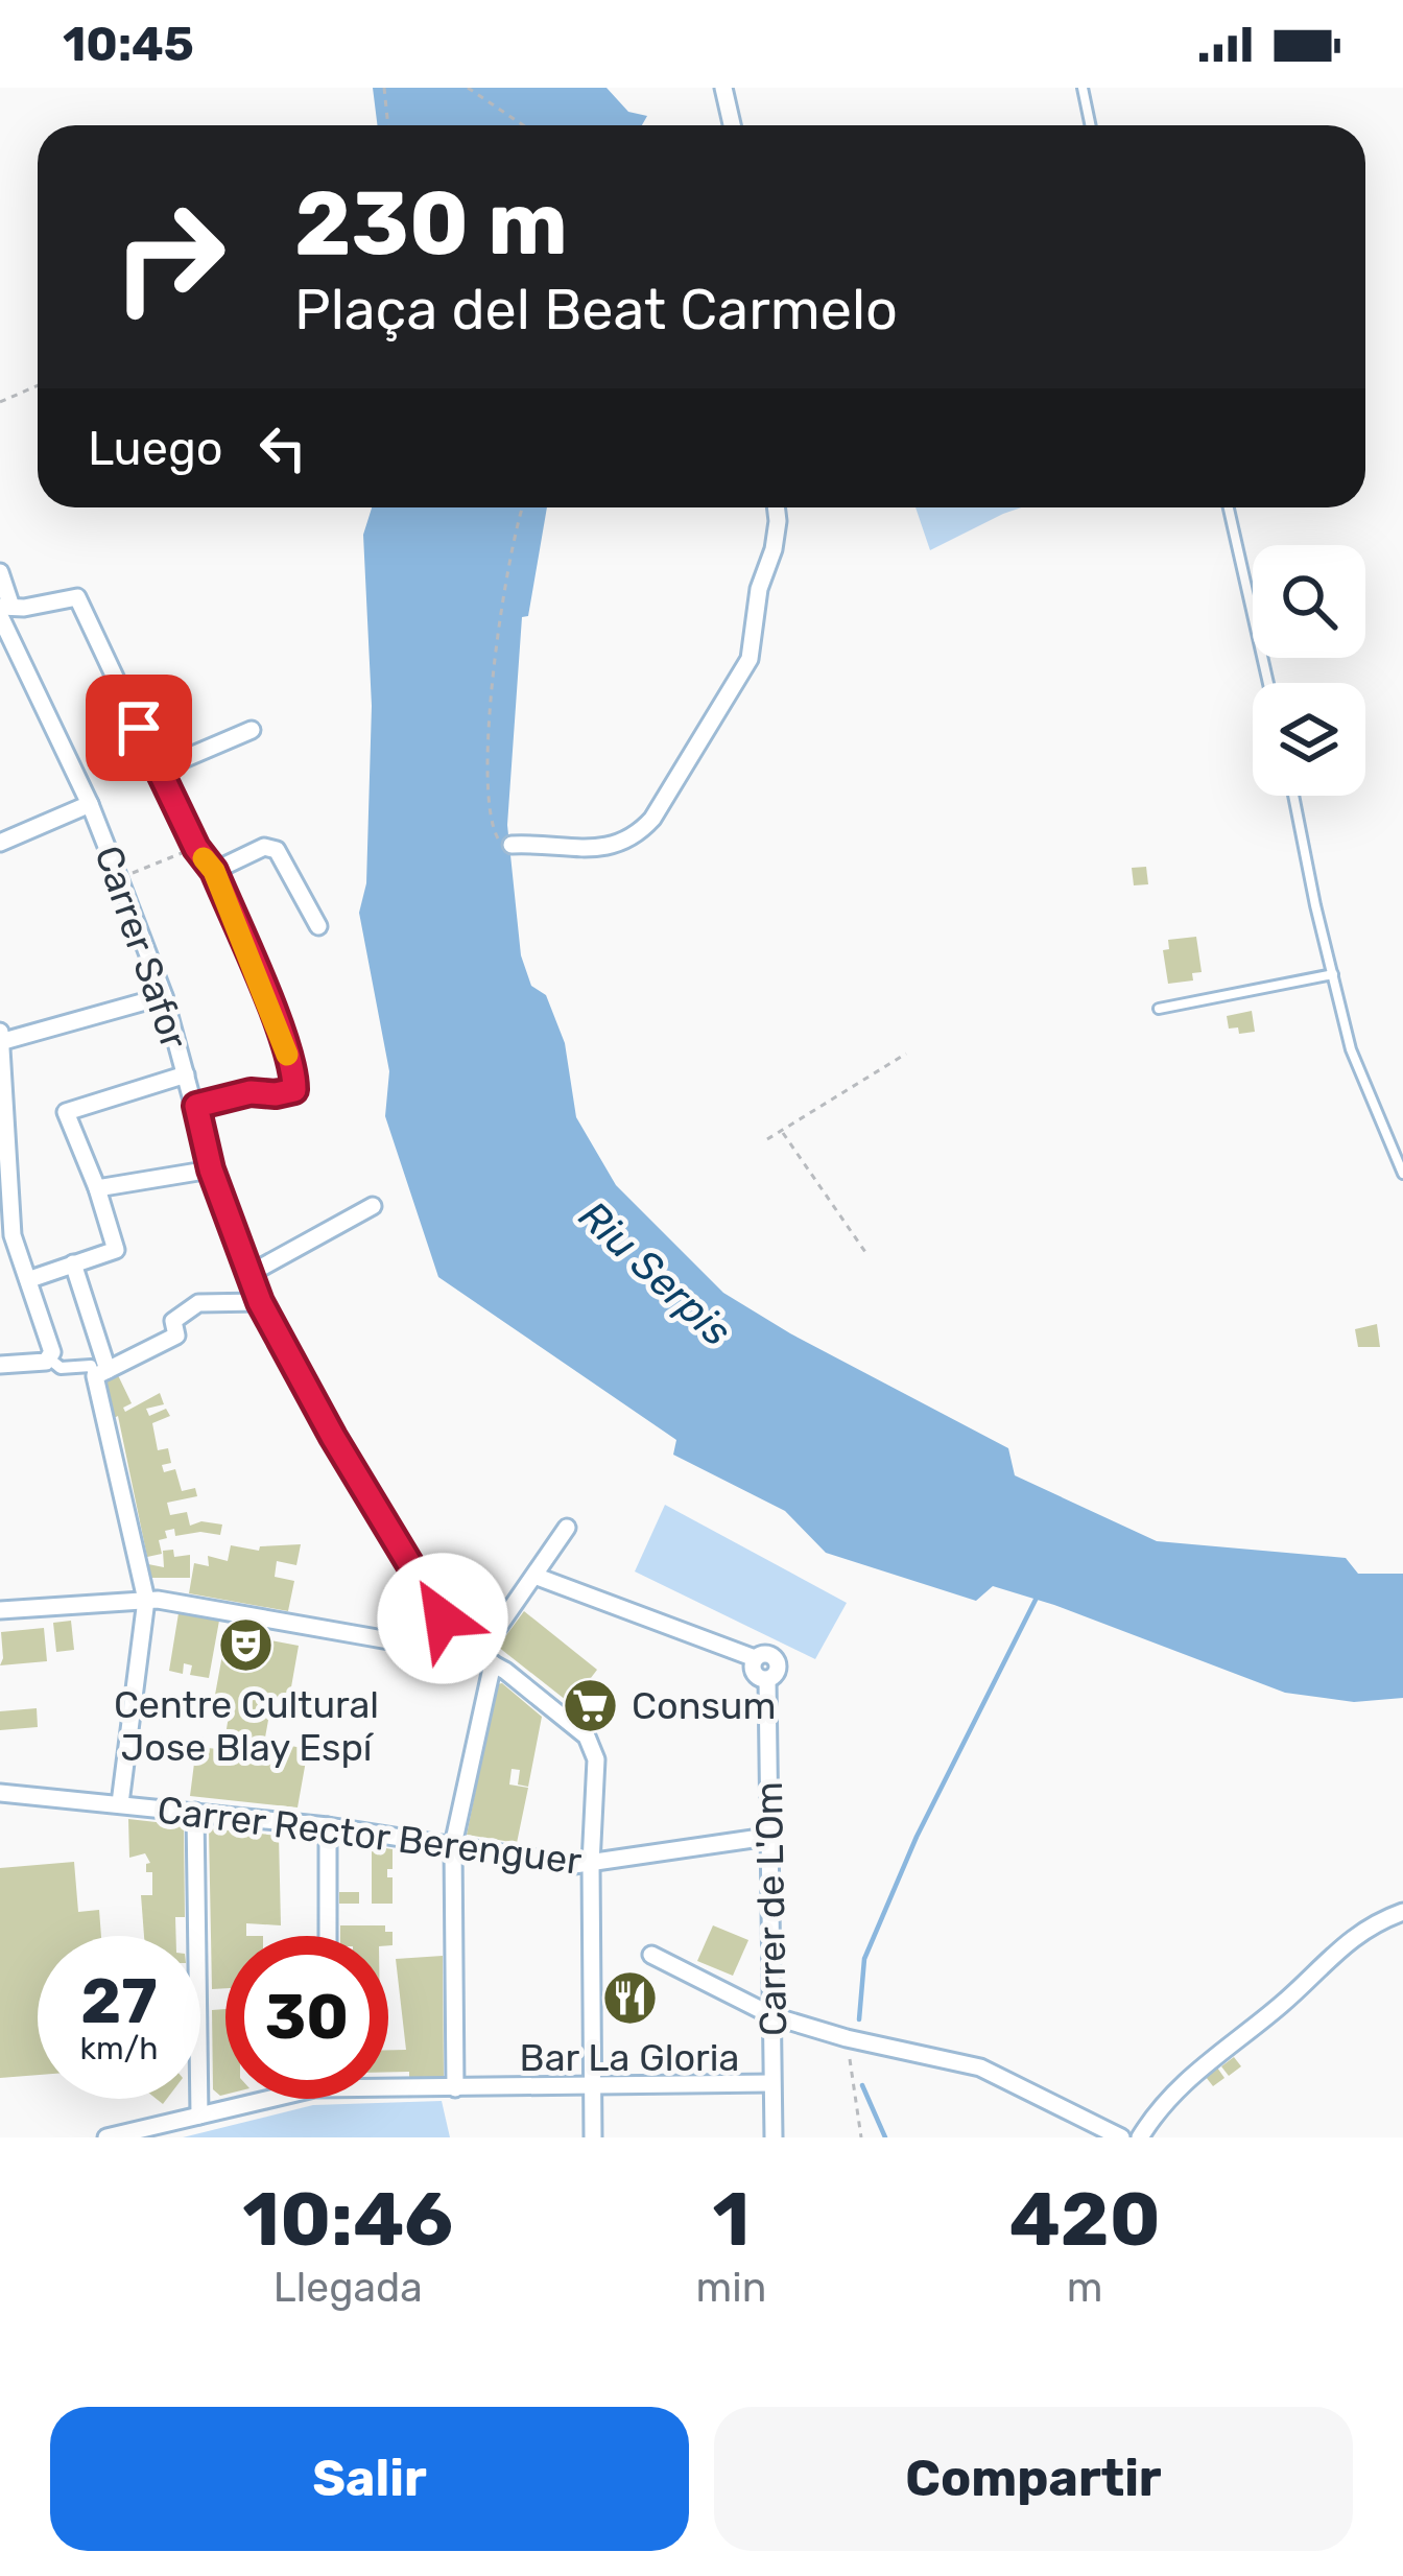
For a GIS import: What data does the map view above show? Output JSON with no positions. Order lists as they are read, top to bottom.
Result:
{
  "streets": {
    "street": ["Carrer Safor", "Carrer Rector Berenguer", "Carrer de L'Om"]
  },
  "crossings": [
    ["Carrer Rector Berenguer", "Carrer de L'Om"]
  ],
  "water": ["Riu Serpis"],
  "places": {
    "theatre": ["Centre Cultural Jose Blay Espí"],
    "supermarket": ["Consum"],
    "restaurant": ["Bar La Gloria"]
  },
  "page": {
    "status": "10:45",
    "turn": ["230 m", "Plaça del Beat Carmelo"],
    "then": "Luego",
    "speed": "27 km/h",
    "limit": "30",
    "eta": [
      "10:46",
      "Llegada",
      "1",
      "min",
      "420",
      "m"
    ],
    "buttons": ["Salir", "Compartir"]
  }
}
